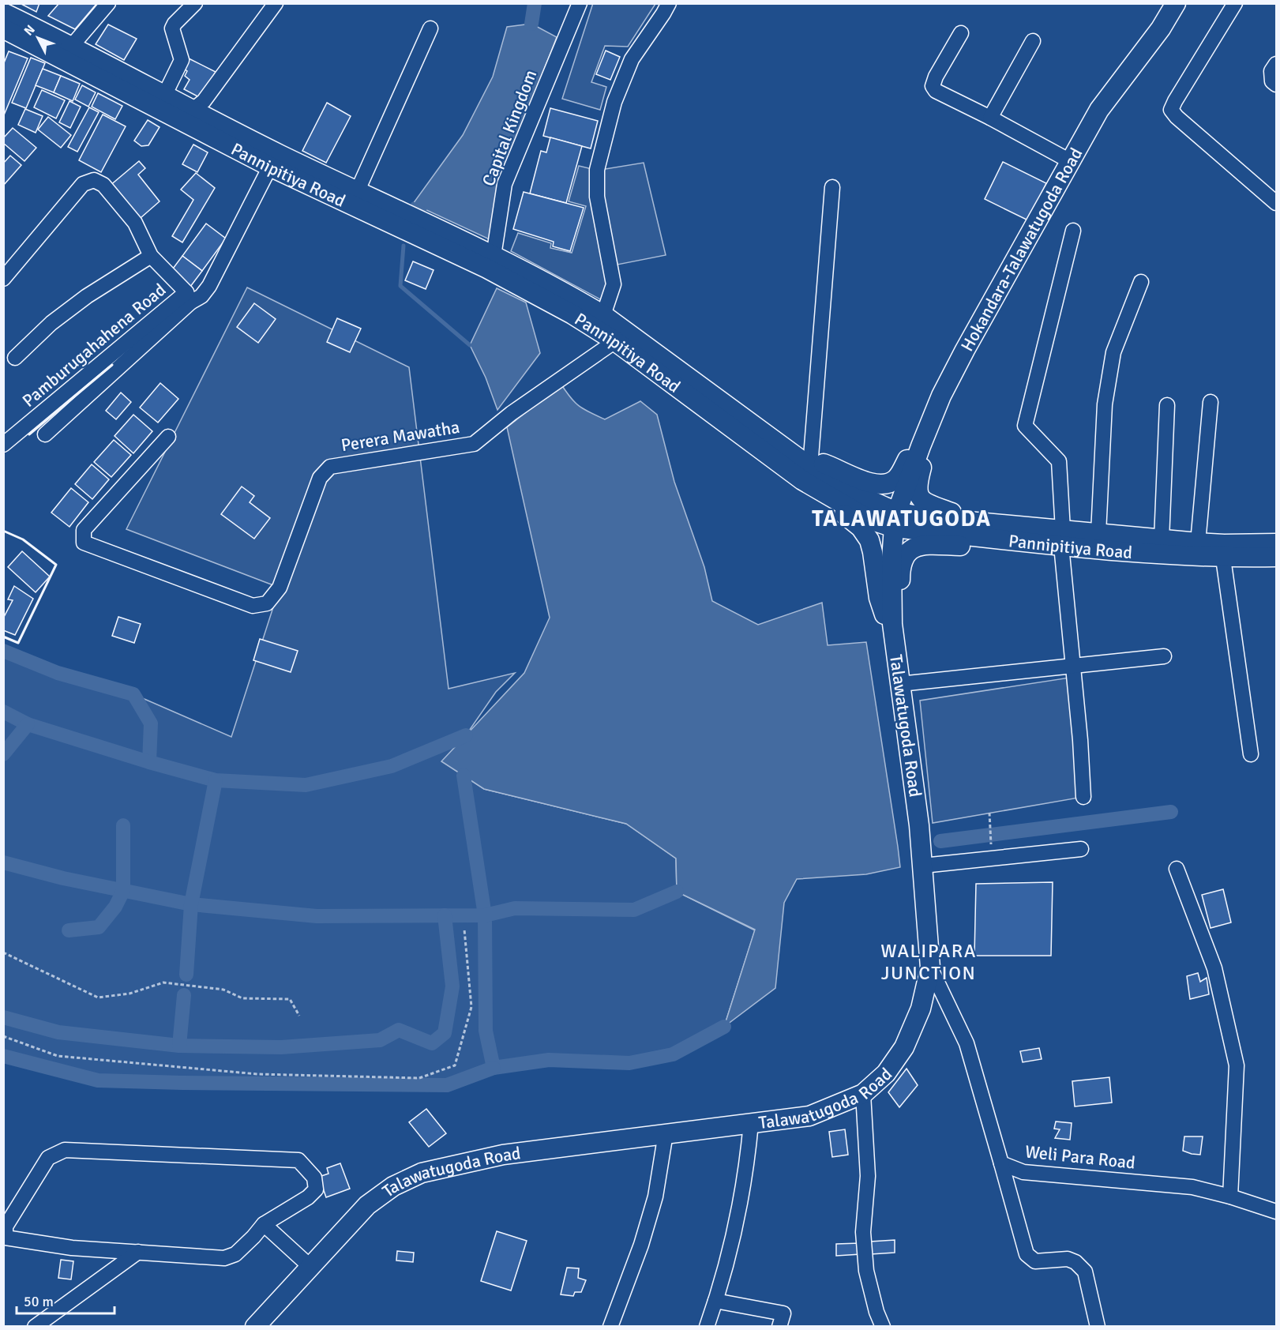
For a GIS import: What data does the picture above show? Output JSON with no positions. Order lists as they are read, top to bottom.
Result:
{
  "streets": {
    "main road": ["Pannipitiya Road", "Hokandara-Talawatugoda Road", "Talawatugoda Road"],
    "street": [
      "Capital Kingdom",
      "Pamburugahahena Road",
      "Perera Mawatha",
      "Weli Para Road"
    ]
  },
  "crossings": [
    ["Capital Kingdom", "Pannipitiya Road"],
    ["Pannipitiya Road", "Hokandara-Talawatugoda Road"],
    ["Pannipitiya Road", "Pamburugahahena Road"],
    ["Pannipitiya Road", "Perera Mawatha"],
    ["Pannipitiya Road", "Talawatugoda Road"],
    ["Hokandara-Talawatugoda Road", "Talawatugoda Road"],
    ["Talawatugoda Road", "Weli Para Road"]
  ],
  "districts": ["TALAWATUGODA", "WALIPARA JUNCTION"],
  "scale_bar": "50 m",
  "north": "top left"
}
